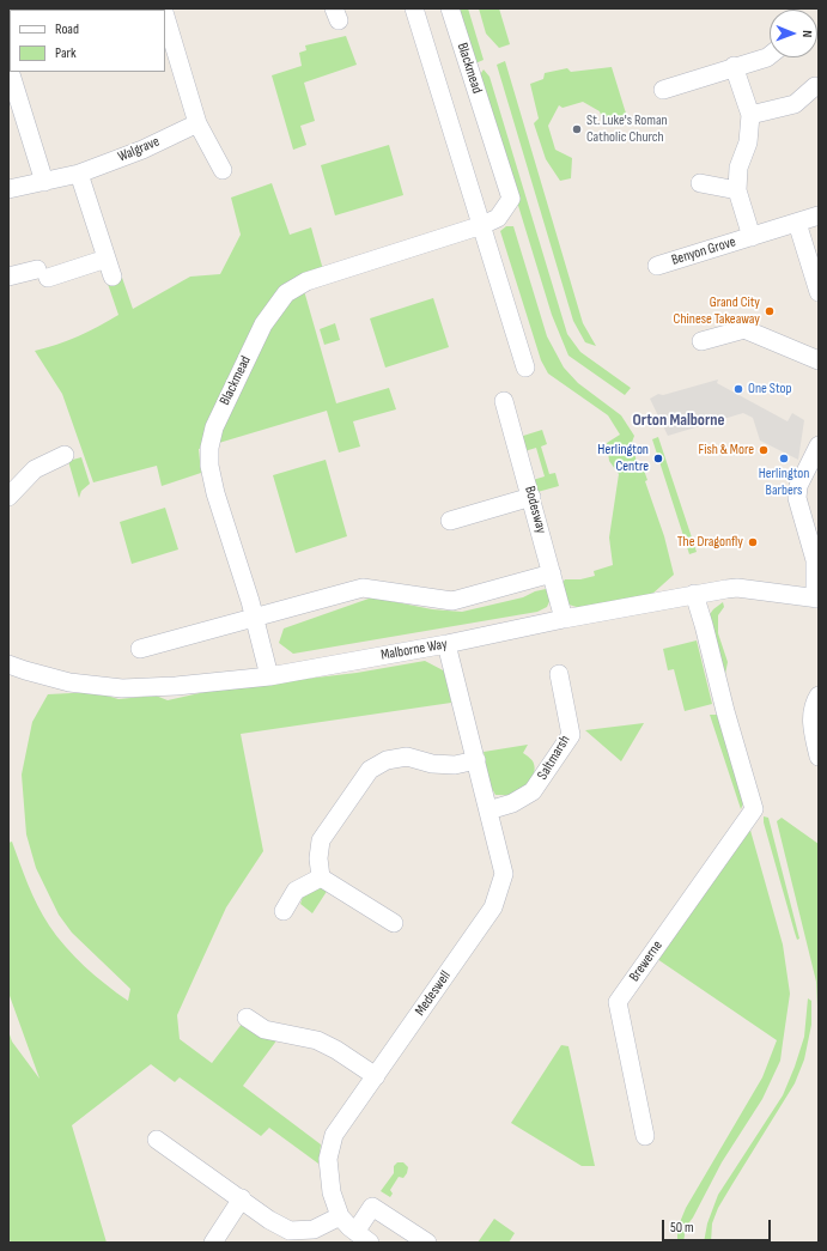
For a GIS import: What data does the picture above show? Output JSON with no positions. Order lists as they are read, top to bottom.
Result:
{
  "streets": {
    "street": [
      "Blackmead",
      "Walgrave",
      "Benyon Grove",
      "Bodesway",
      "Malborne Way",
      "Saltmarsh",
      "Brewerne",
      "Medeswell"
    ]
  },
  "crossings": [
    ["Blackmead", "Malborne Way"],
    ["Bodesway", "Malborne Way"],
    ["Malborne Way", "Brewerne"],
    ["Malborne Way", "Medeswell"],
    ["Saltmarsh", "Medeswell"]
  ],
  "districts": ["Orton Malborne"],
  "places": [
    "St. Luke's Roman Catholic Church",
    "Grand City Chinese Takeaway",
    "One Stop",
    "Fish & More",
    "Herlington Centre",
    "Herlington Barbers",
    "The Dragonfly"
  ],
  "legend": ["Road", "Park"],
  "scale_bar": "50 m",
  "north": "right"
}
